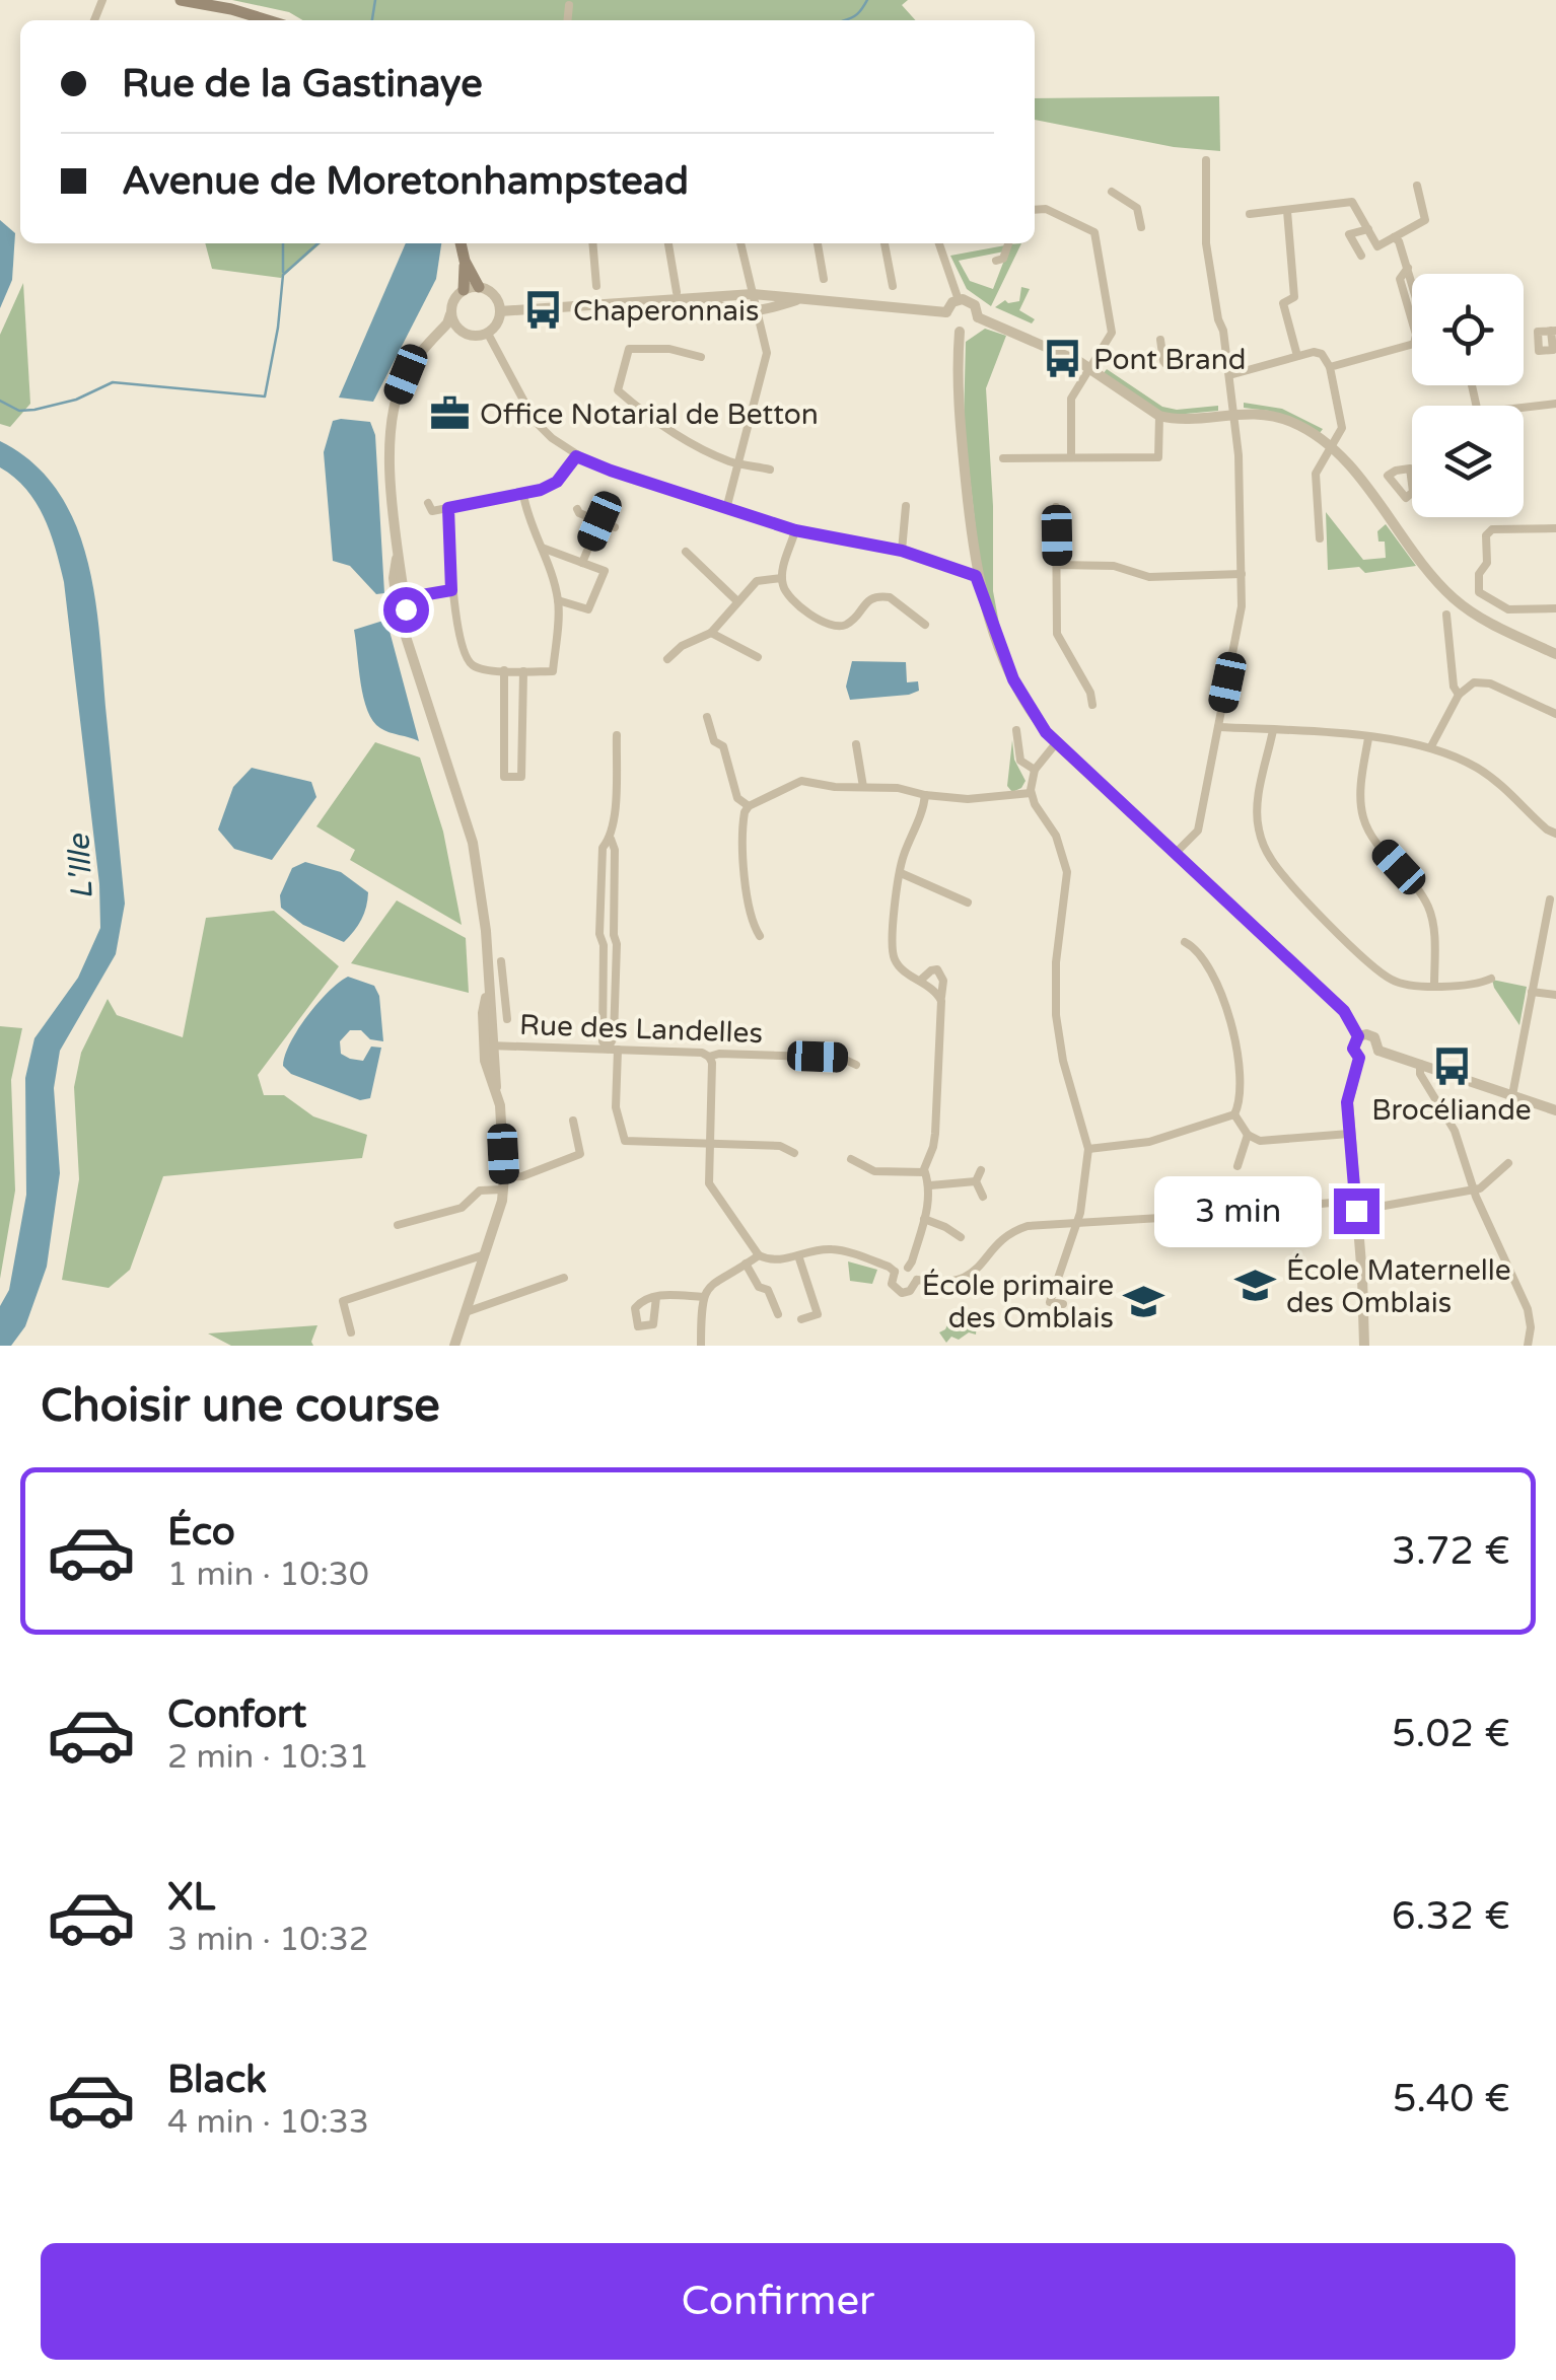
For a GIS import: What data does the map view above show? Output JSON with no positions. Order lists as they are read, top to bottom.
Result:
{
  "streets": {
    "street": ["Rue des Landelles"]
  },
  "water": ["L'Ille"],
  "places": {
    "bus stop": ["Chaperonnais", "Pont Brand", "Brocéliande"],
    "office": ["Office Notarial de Betton"],
    "school or university": ["École Maternelle des Omblais", "École primaire des Omblais"]
  },
  "page": {
    "banner": ["Rue de la Gastinaye", "Avenue de Moretonhampstead"],
    "bubble": "3 min",
    "heading": "Choisir une course",
    "list": [
      {
        "name": "Éco",
        "note": "1 min · 10:30",
        "value": "3.72 €"
      },
      {
        "name": "Confort",
        "note": "2 min · 10:31",
        "value": "5.02 €"
      },
      {
        "name": "XL",
        "note": "3 min · 10:32",
        "value": "6.32 €"
      },
      {
        "name": "Black",
        "note": "4 min · 10:33",
        "value": "5.40 €"
      }
    ],
    "buttons": "Confirmer"
  }
}
